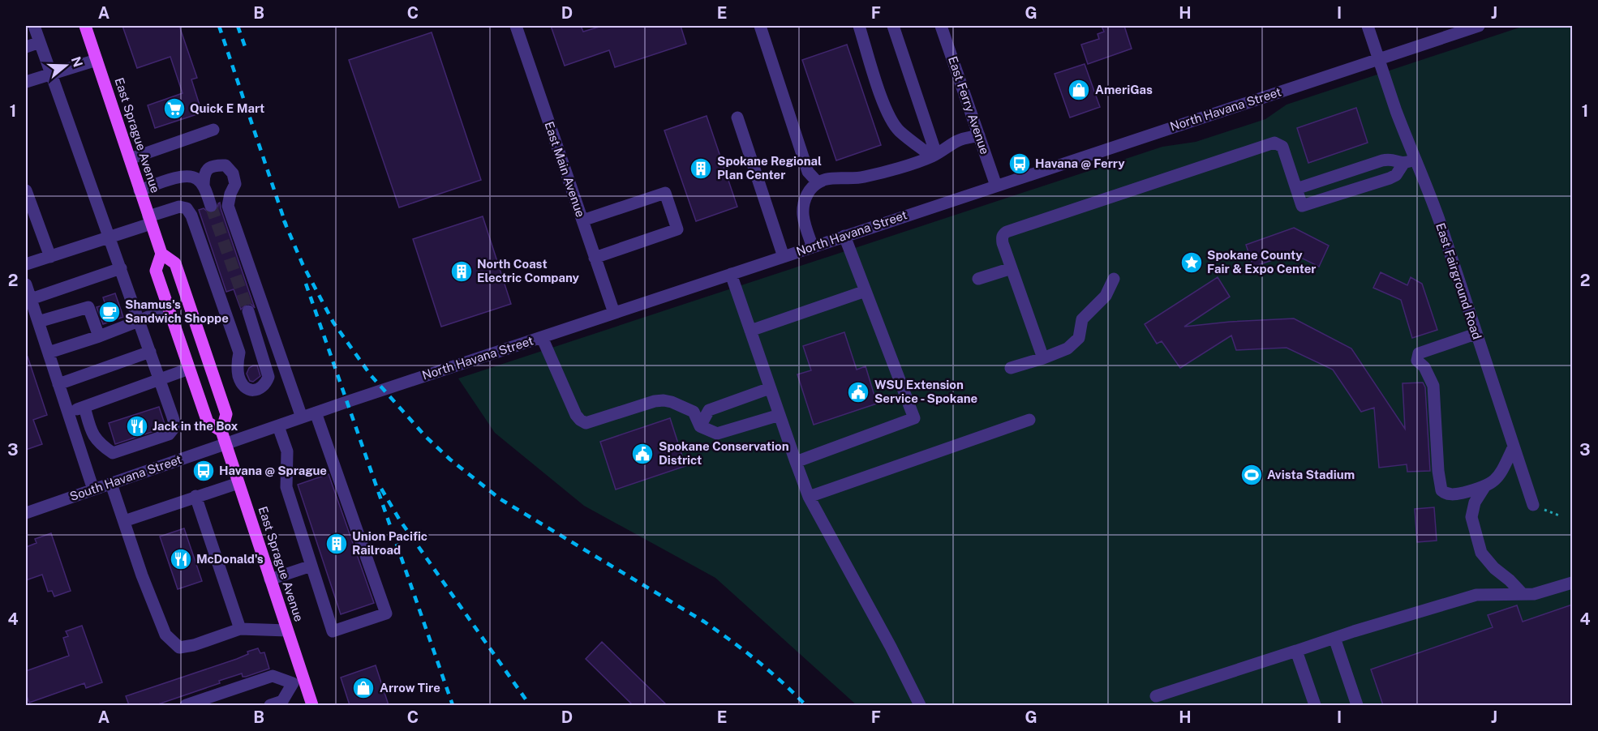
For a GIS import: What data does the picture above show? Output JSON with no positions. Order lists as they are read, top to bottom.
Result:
{
  "streets": {
    "main road": ["East Sprague Avenue"],
    "street": [
      "East Ferry Avenue",
      "North Havana Street",
      "East Main Avenue",
      "East Fairground Road",
      "South Havana Street"
    ]
  },
  "crossings": [
    ["East Ferry Avenue", "North Havana Street"],
    ["North Havana Street", "East Sprague Avenue"],
    ["North Havana Street", "East Main Avenue"],
    ["North Havana Street", "East Fairground Road"],
    ["North Havana Street", "South Havana Street"],
    ["East Sprague Avenue", "South Havana Street"]
  ],
  "places": {
    "shop": ["AmeriGas", "Arrow Tire"],
    "supermarket": ["Quick E Mart"],
    "bus stop": ["Havana @ Ferry", "Havana @ Sprague"],
    "building": ["Spokane Regional Plan Center", "North Coast Electric Company", "Union Pacific Railroad"],
    "place": ["Spokane County Fair & Expo Center"],
    "cafe": ["Shamus's Sandwich Shoppe"],
    "public building": ["WSU Extension Service - Spokane", "Spokane Conservation District"],
    "restaurant": ["Jack in the Box", "McDonald's"],
    "sports": ["Avista Stadium"]
  },
  "north": "right",
  "grid": {
    "columns": [
      "A",
      "B",
      "C",
      "D",
      "E",
      "F",
      "G",
      "H",
      "I",
      "J"
    ],
    "rows": [
      "1",
      "2",
      "3",
      "4"
    ]
  }
}
